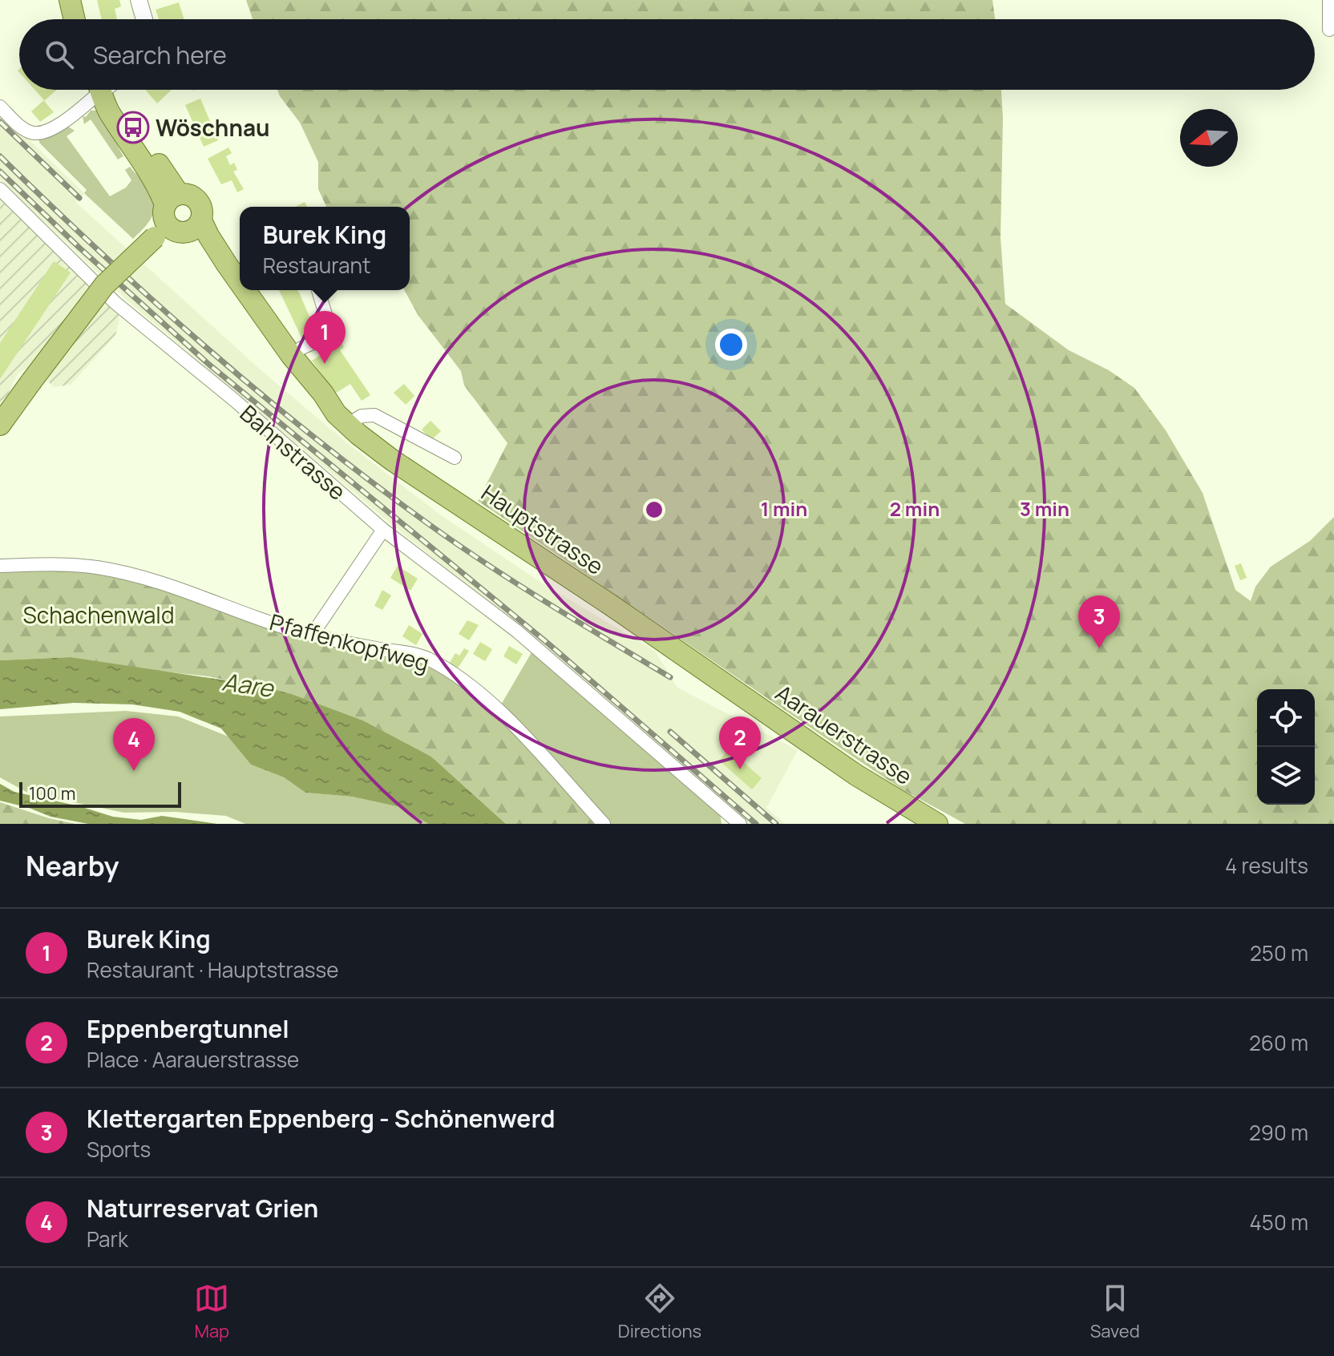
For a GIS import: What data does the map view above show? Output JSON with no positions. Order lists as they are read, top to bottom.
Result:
{
  "streets": {
    "main road": ["Hauptstrasse", "Aarauerstrasse"],
    "street": ["Bahnstrasse", "Pfaffenkopfweg"]
  },
  "crossings": [
    ["Hauptstrasse", "Aarauerstrasse"]
  ],
  "water": ["Aare"],
  "parks": ["Schachenwald"],
  "places": {
    "bus stop": ["Wöschnau"]
  },
  "scale_bar": "100 m",
  "north": "left",
  "page": {
    "search": "Search here",
    "popup": ["Burek King", "Restaurant"],
    "pins": [
      "1",
      "3",
      "2",
      "4"
    ],
    "scale": "100 m",
    "heading": ["Nearby", "4 results"],
    "list": [
      {
        "mark": "1",
        "name": "Burek King",
        "note": "Restaurant · Hauptstrasse",
        "value": "250 m"
      },
      {
        "mark": "2",
        "name": "Eppenbergtunnel",
        "note": "Place · Aarauerstrasse",
        "value": "260 m"
      },
      {
        "mark": "3",
        "name": "Klettergarten Eppenberg - Schönenwerd",
        "note": "Sports",
        "value": "290 m"
      },
      {
        "mark": "4",
        "name": "Naturreservat Grien",
        "note": "Park",
        "value": "450 m"
      }
    ],
    "nav": ["Map", "Directions", "Saved"]
  },
  "rings": ["1 min", "2 min", "3 min"]
}
